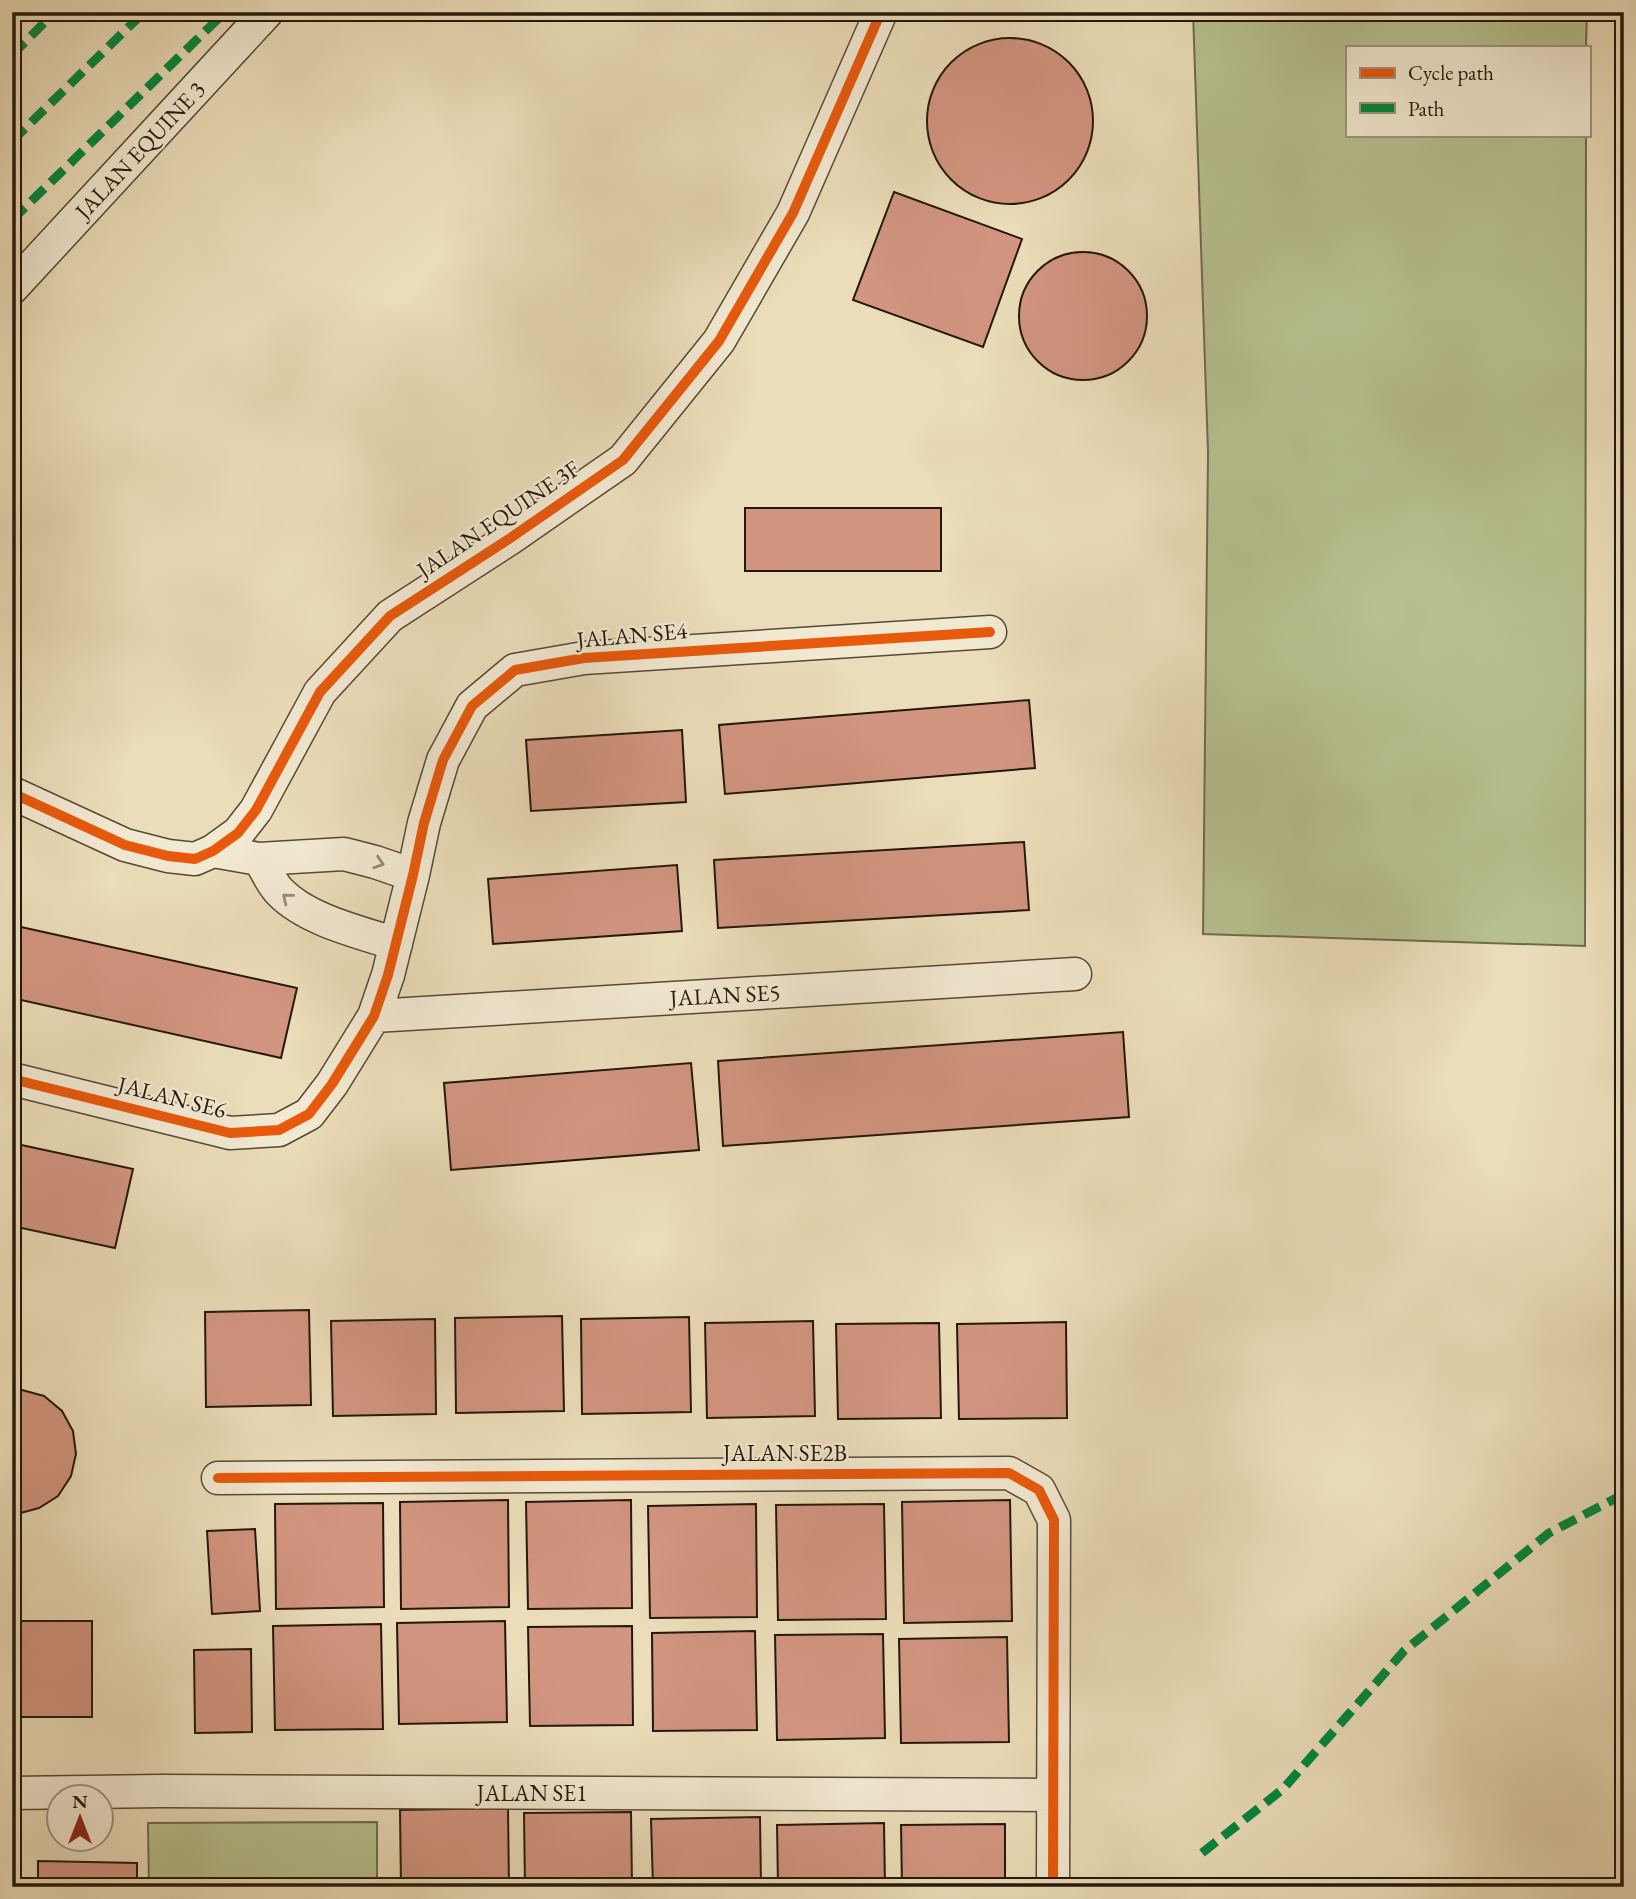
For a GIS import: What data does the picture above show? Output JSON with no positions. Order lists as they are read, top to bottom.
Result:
{
  "streets": {
    "street": [
      "JALAN EQUINE 3",
      "JALAN EQUINE 3F",
      "JALAN SE4",
      "JALAN SE5",
      "JALAN SE6",
      "JALAN SE2B",
      "JALAN SE1"
    ]
  },
  "crossings": [
    ["JALAN SE4", "JALAN SE6"],
    ["JALAN SE5", "JALAN SE6"],
    ["JALAN SE2B", "JALAN SE1"]
  ],
  "legend": ["Cycle path", "Path"],
  "north": "top"
}
